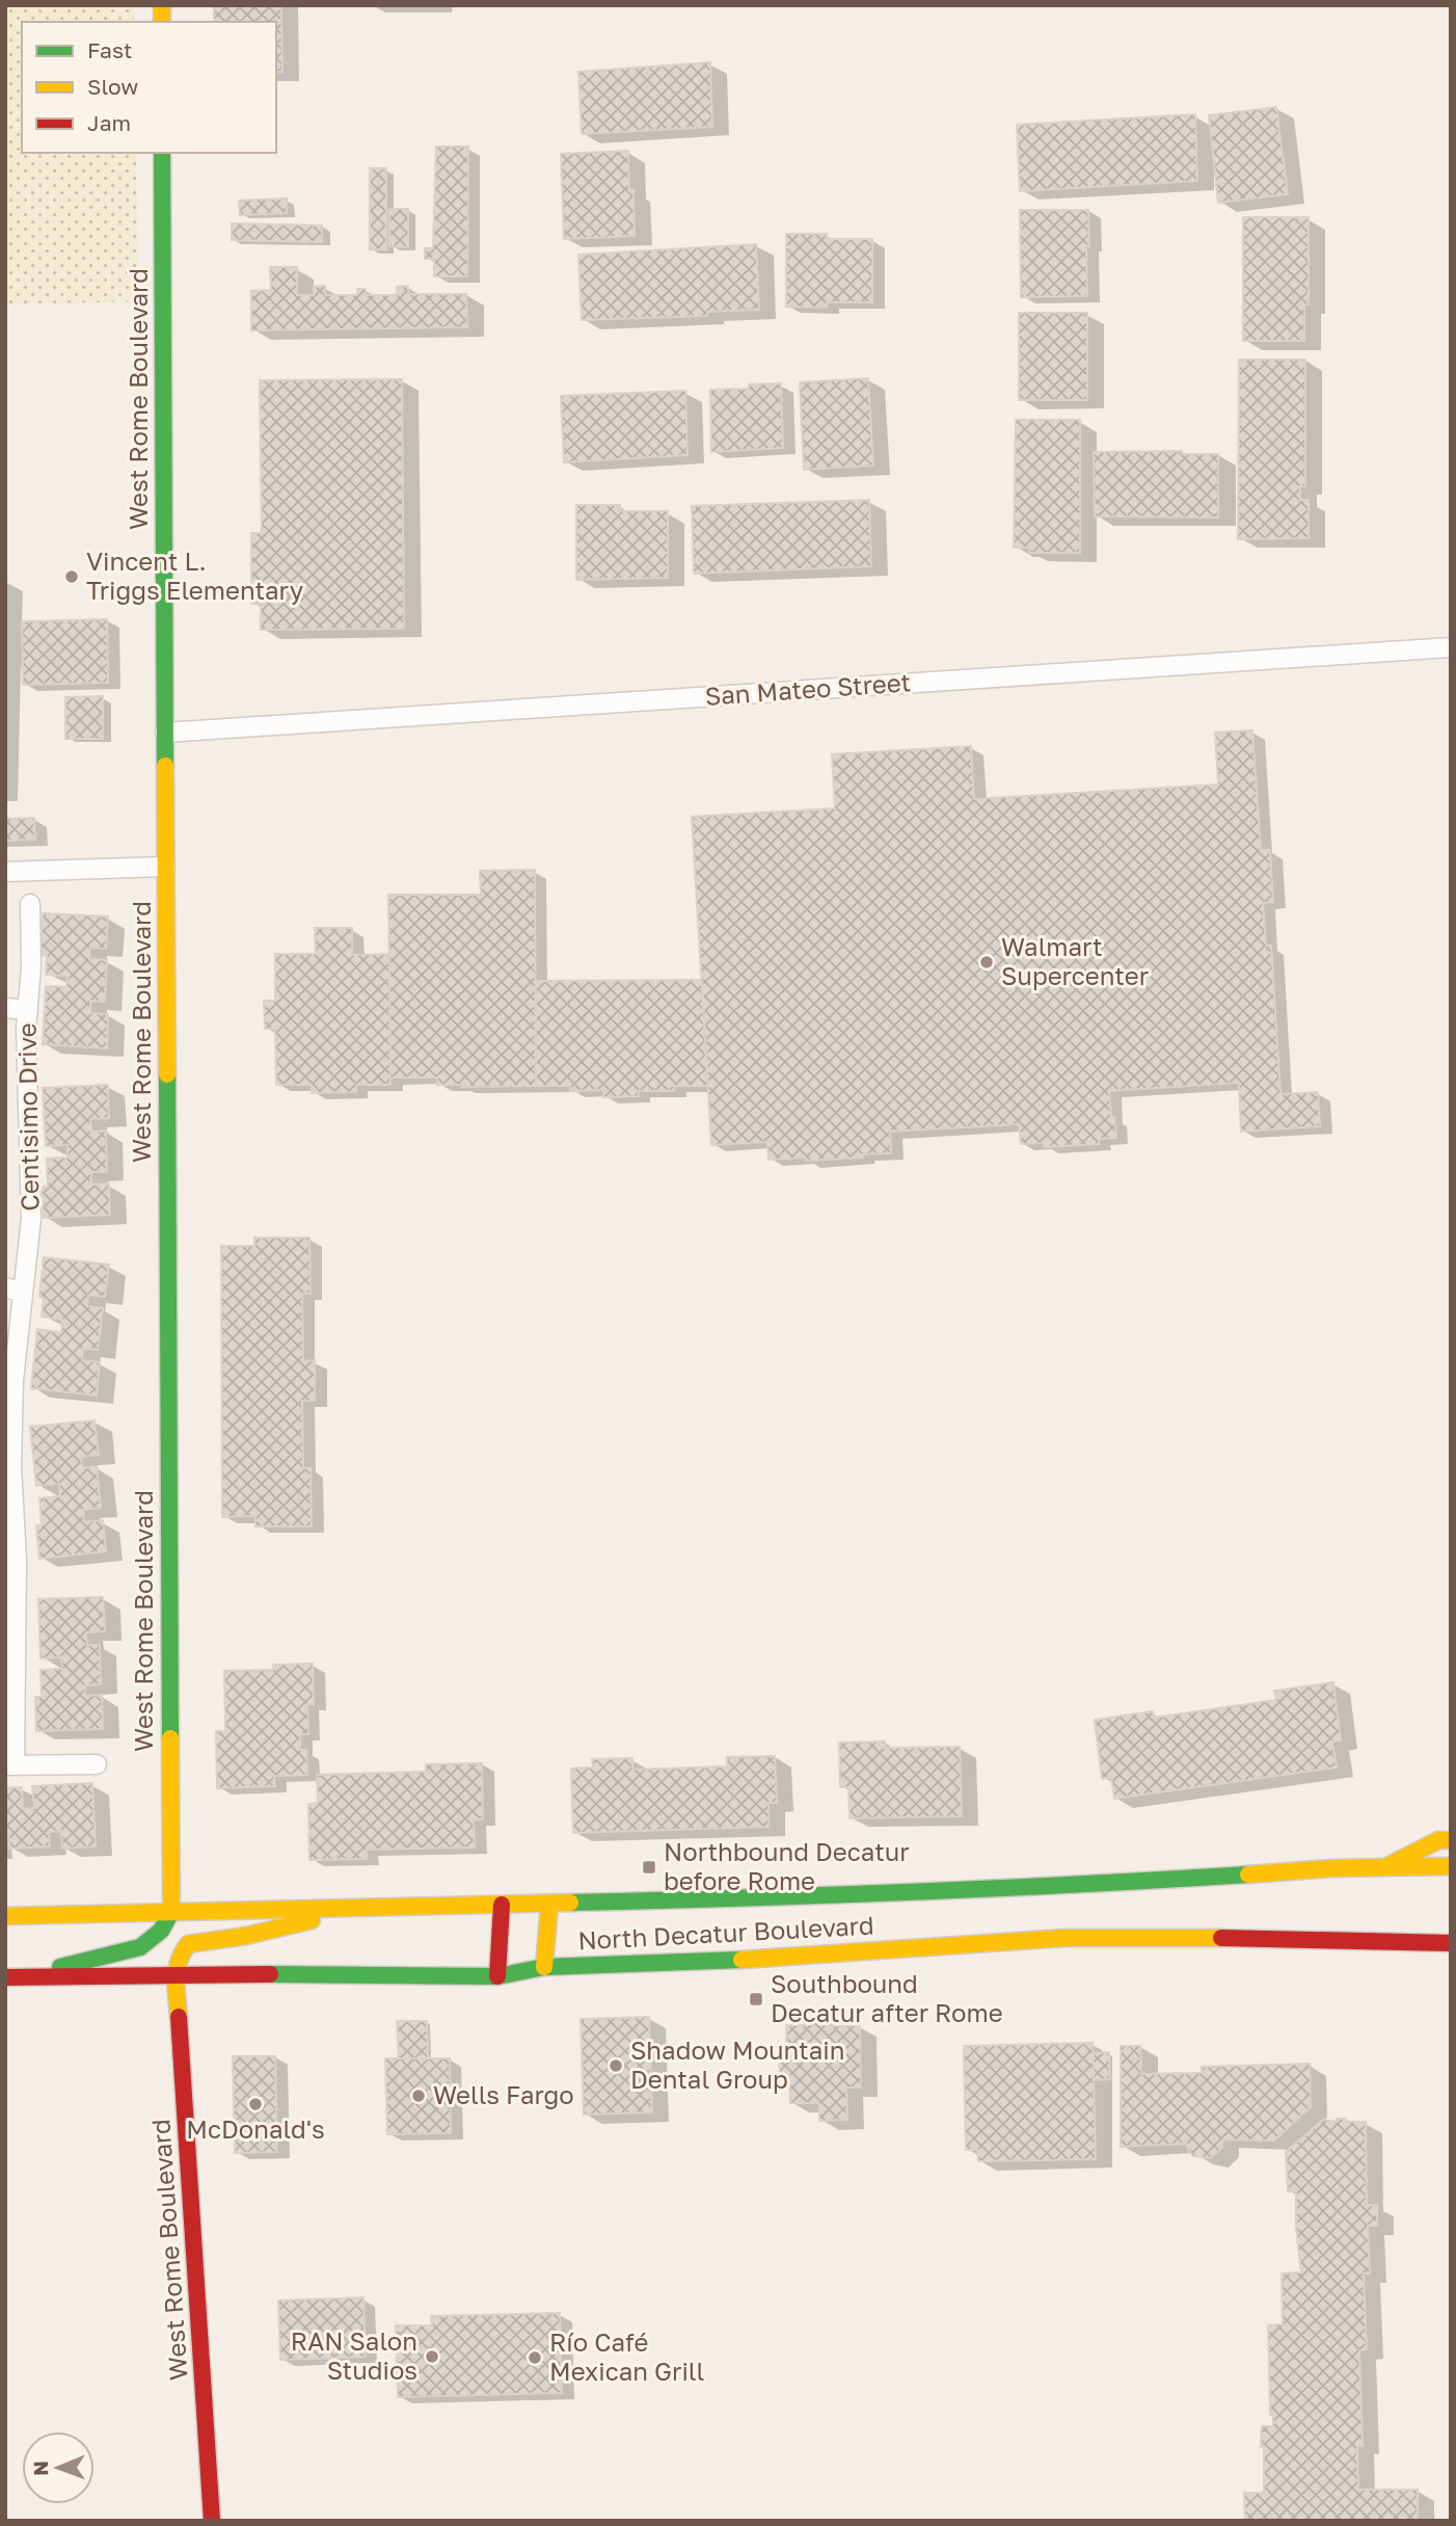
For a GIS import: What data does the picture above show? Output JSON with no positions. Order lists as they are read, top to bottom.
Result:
{
  "streets": {
    "main road": ["West Rome Boulevard", "North Decatur Boulevard"],
    "street": ["San Mateo Street", "Centisimo Drive"]
  },
  "crossings": [
    ["West Rome Boulevard", "San Mateo Street"],
    ["West Rome Boulevard", "North Decatur Boulevard"]
  ],
  "places": {
    "other": [
      "Vincent L. Triggs Elementary",
      "Walmart Supercenter",
      "Shadow Mountain Dental Group",
      "Wells Fargo",
      "McDonald's",
      "RAN Salon Studios",
      "Río Café Mexican Grill"
    ],
    "transit": ["Northbound Decatur before Rome", "Southbound Decatur after Rome"]
  },
  "legend": ["Fast", "Slow", "Jam"],
  "north": "left"
}
